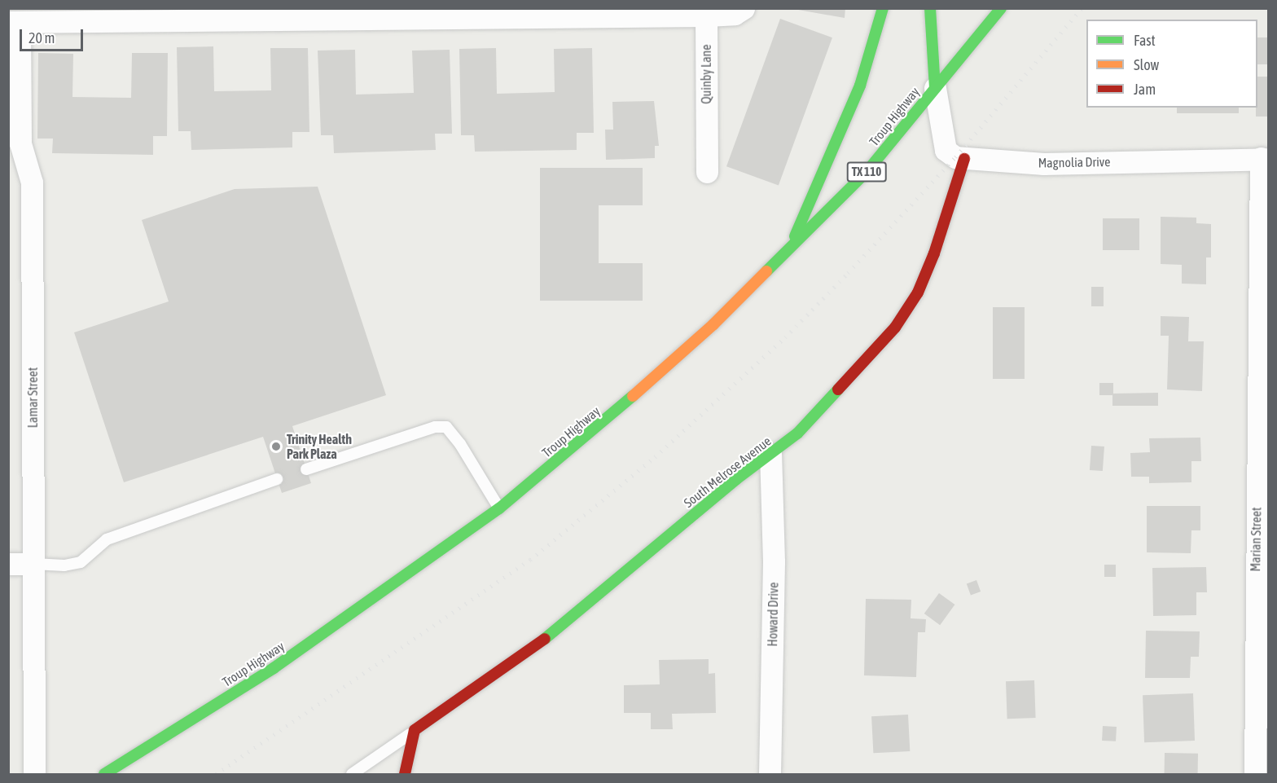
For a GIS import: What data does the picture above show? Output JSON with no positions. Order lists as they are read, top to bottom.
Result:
{
  "streets": {
    "main road": ["Troup Highway", "TX 110", "South Melrose Avenue"],
    "street": [
      "Quinby Lane",
      "Magnolia Drive",
      "Lamar Street",
      "Marian Street",
      "Howard Drive"
    ]
  },
  "crossings": [
    ["Troup Highway", "Magnolia Drive"],
    ["Troup Highway", "TX 110"],
    ["Magnolia Drive", "TX 110"],
    ["Magnolia Drive", "South Melrose Avenue"],
    ["Magnolia Drive", "Marian Street"],
    ["South Melrose Avenue", "Howard Drive"]
  ],
  "places": ["Trinity Health Park Plaza"],
  "legend": ["Fast", "Slow", "Jam"],
  "scale_bar": "20 m"
}
